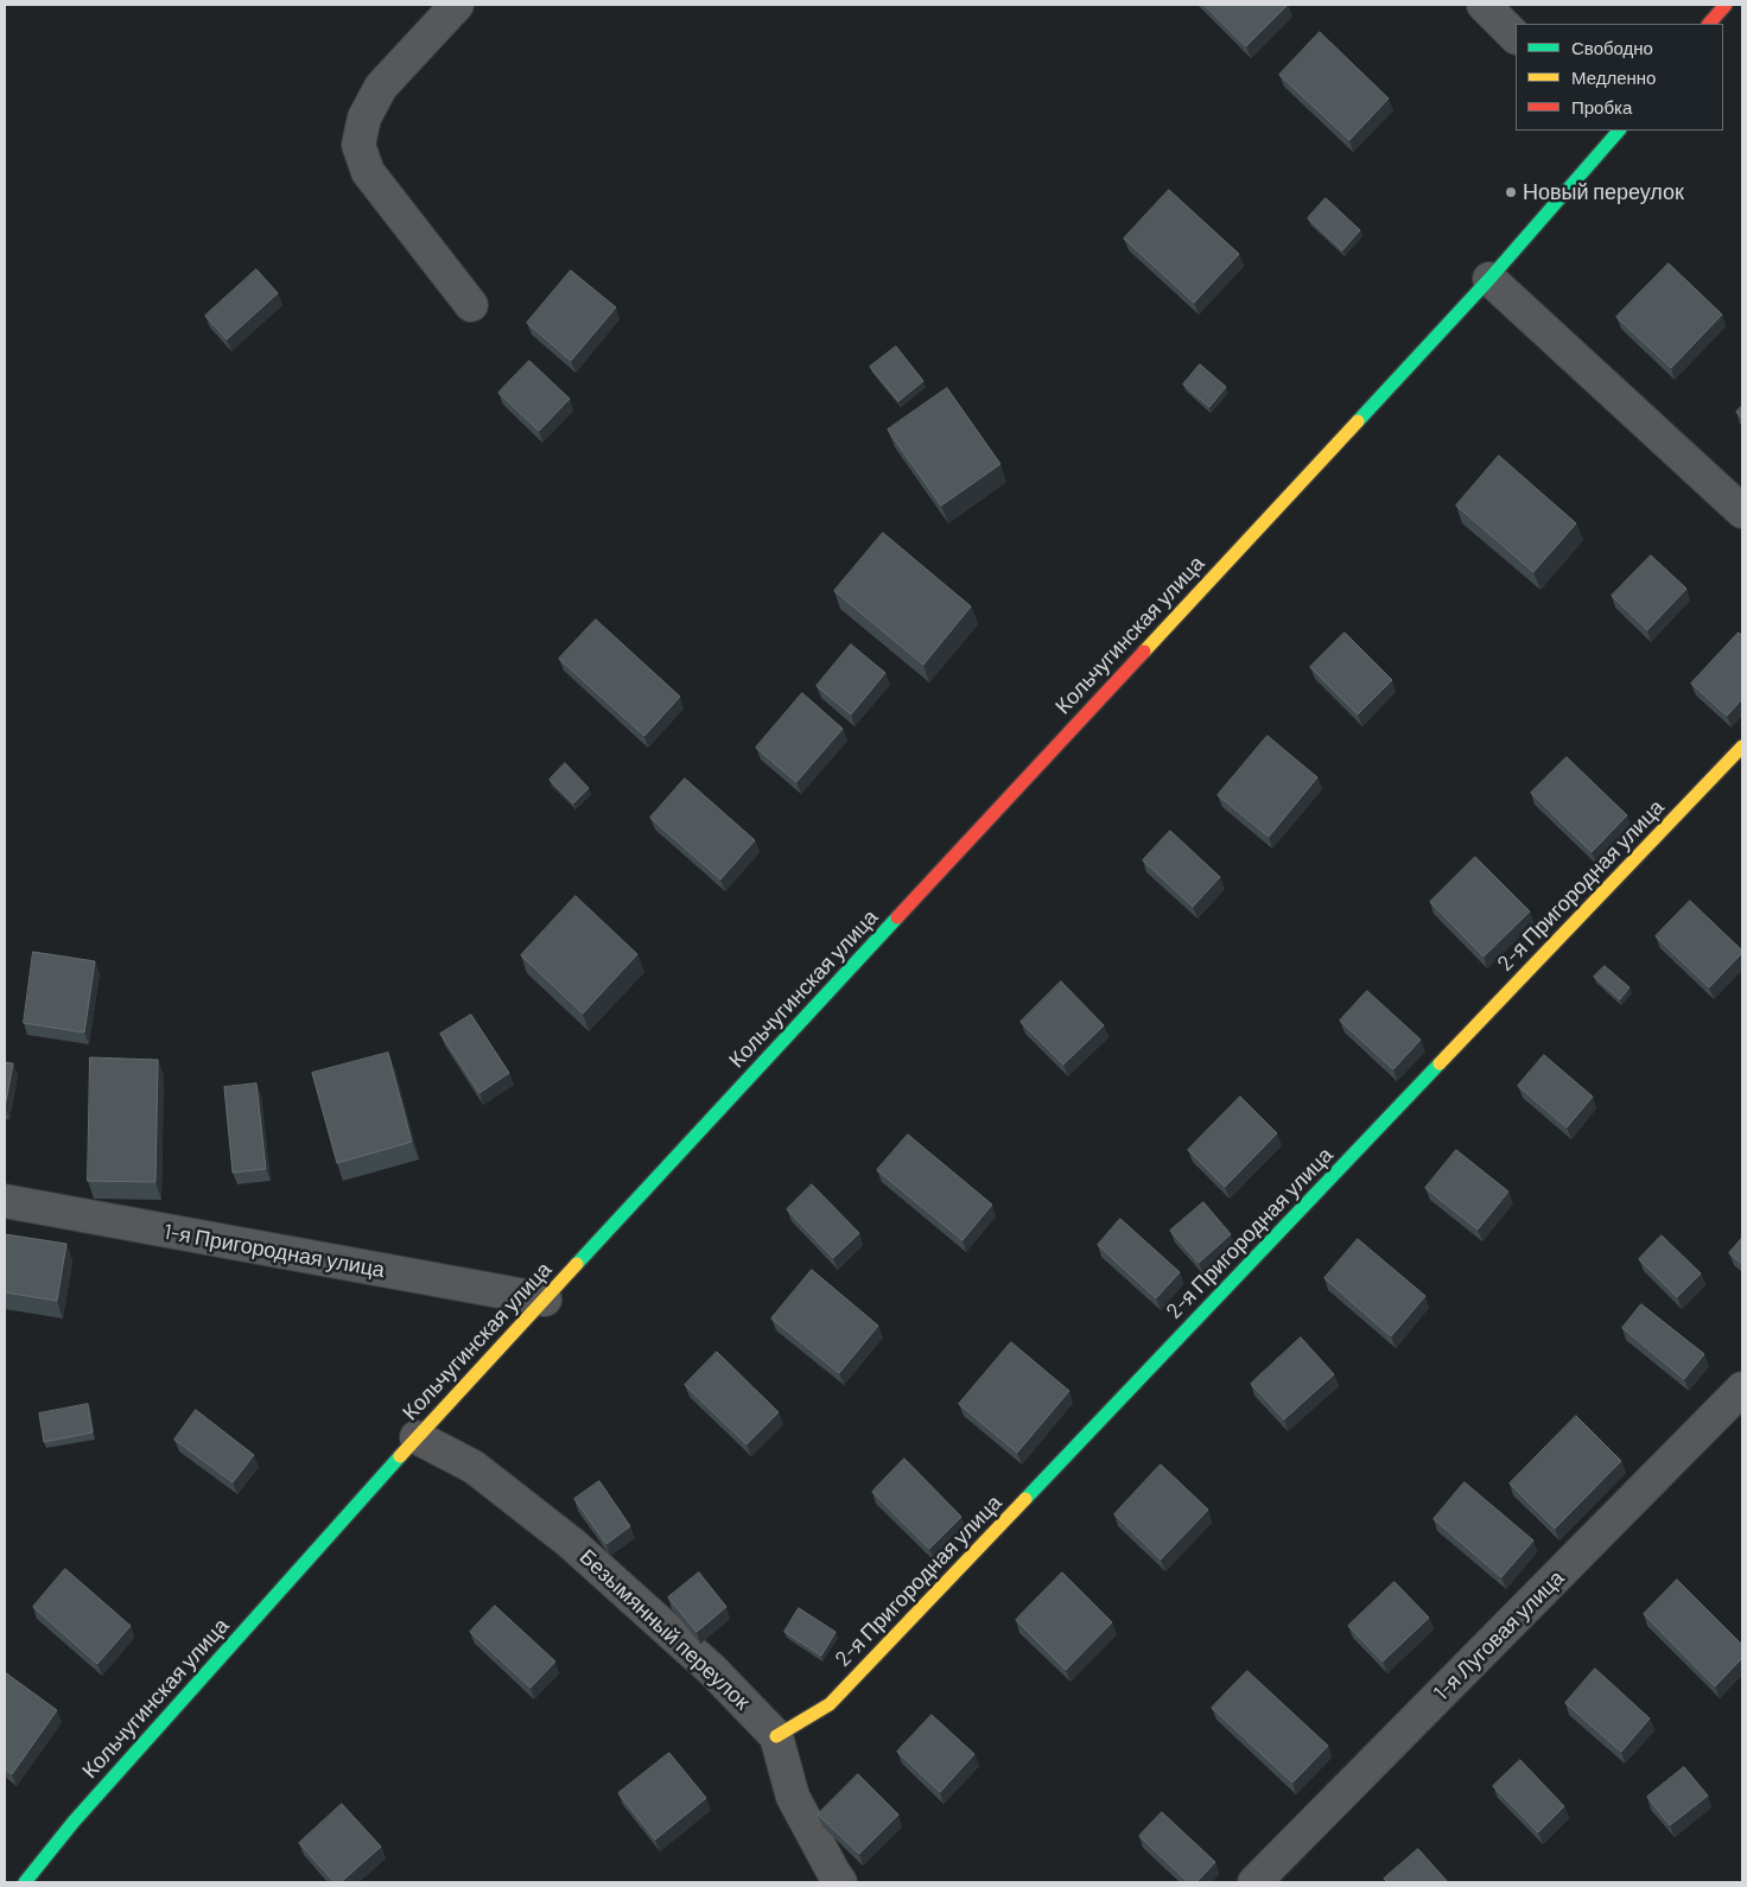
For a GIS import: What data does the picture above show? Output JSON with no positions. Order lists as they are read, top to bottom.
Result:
{
  "streets": {
    "main road": ["Кольчугинская улица", "2-я Пригородная улица"],
    "street": ["1-я Пригородная улица", "Безымянный переулок", "1-я Луговая улица"]
  },
  "crossings": [
    ["Кольчугинская улица", "1-я Пригородная улица"],
    ["Кольчугинская улица", "Безымянный переулок"],
    ["2-я Пригородная улица", "Безымянный переулок"]
  ],
  "places": ["Новый переулок"],
  "legend": ["Свободно", "Медленно", "Пробка"]
}
